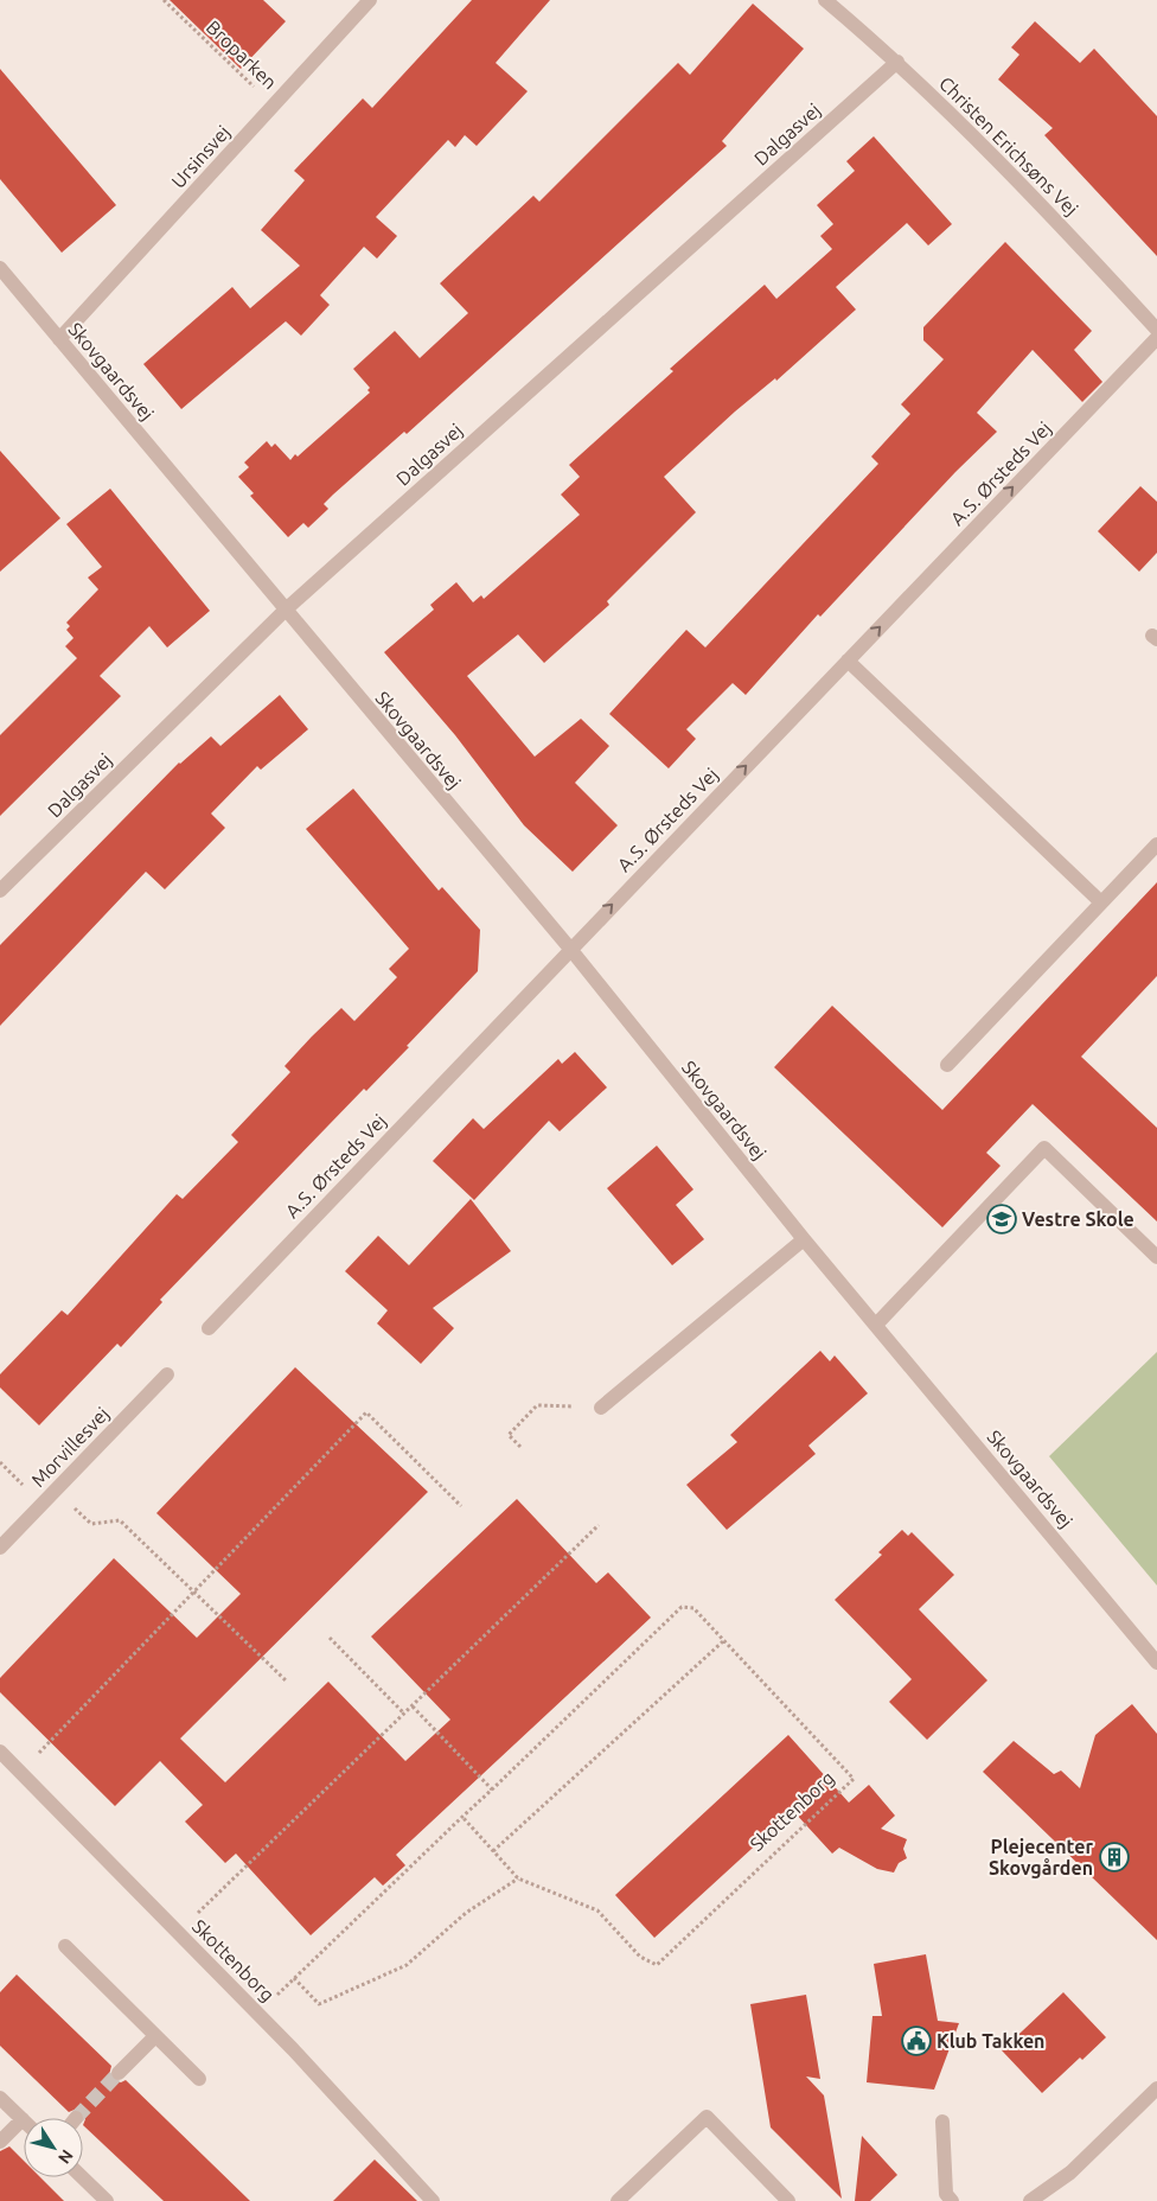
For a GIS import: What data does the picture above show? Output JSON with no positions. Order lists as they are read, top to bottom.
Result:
{
  "streets": {
    "street": [
      "Dalgasvej",
      "Christen Erichsøns Vej",
      "Ursinsvej",
      "Skovgaardsvej",
      "A.S. Ørsteds Vej",
      "Morvillesvej",
      "Skottenborg"
    ],
    "path": ["Broparken"]
  },
  "crossings": [
    ["Broparken", "Ursinsvej"],
    ["Dalgasvej", "Christen Erichsøns Vej"],
    ["Dalgasvej", "Skovgaardsvej"],
    ["Ursinsvej", "Skovgaardsvej"],
    ["Skovgaardsvej", "A.S. Ørsteds Vej"]
  ],
  "one_way": ["A.S. Ørsteds Vej"],
  "places": {
    "school or university": ["Vestre Skole"],
    "building": ["Plejecenter Skovgården"],
    "public building": ["Klub Takken"]
  },
  "north": "bottom right"
}
